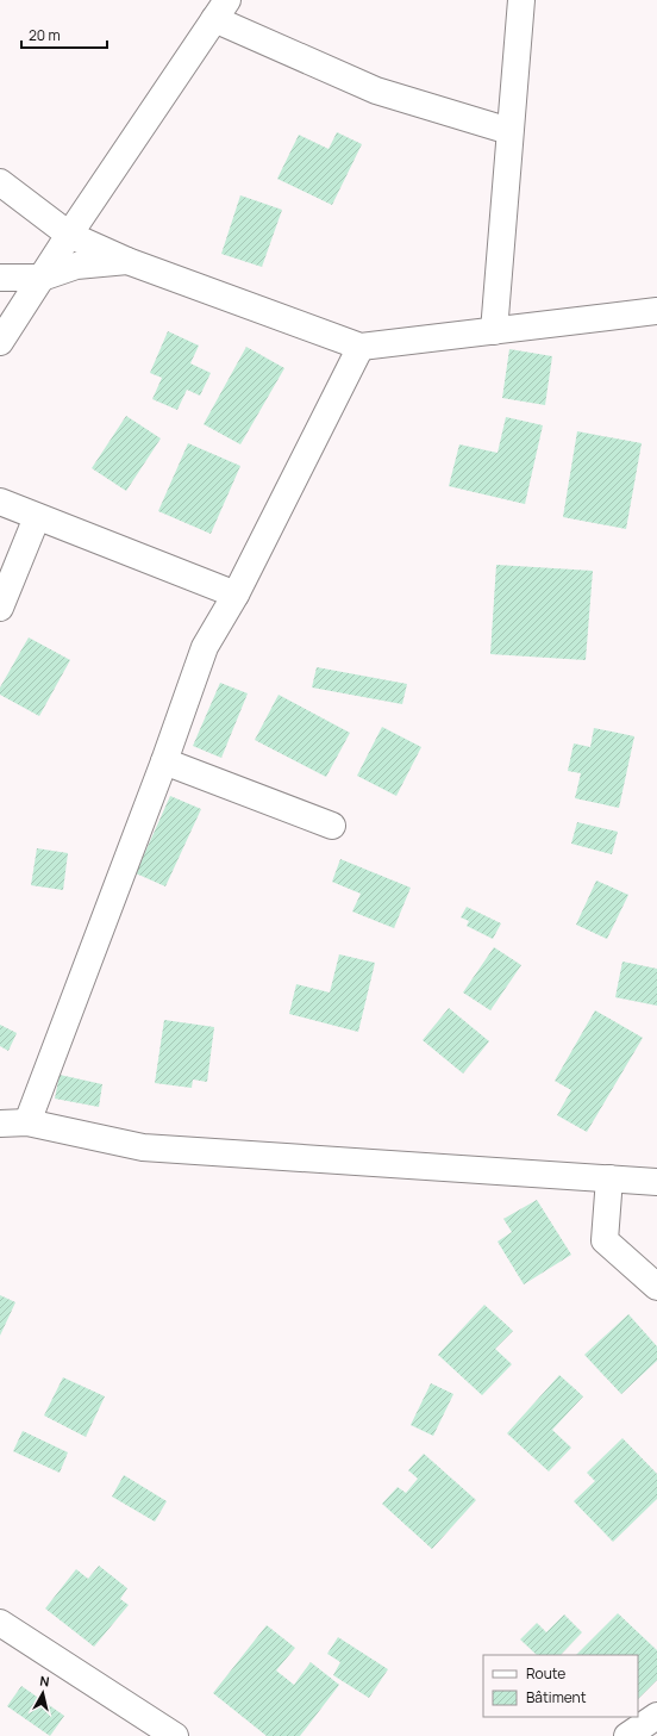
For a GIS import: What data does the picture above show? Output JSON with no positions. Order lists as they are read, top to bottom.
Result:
{
  "legend": ["Route", "Bâtiment"],
  "scale_bar": "20 m",
  "north": "top"
}
